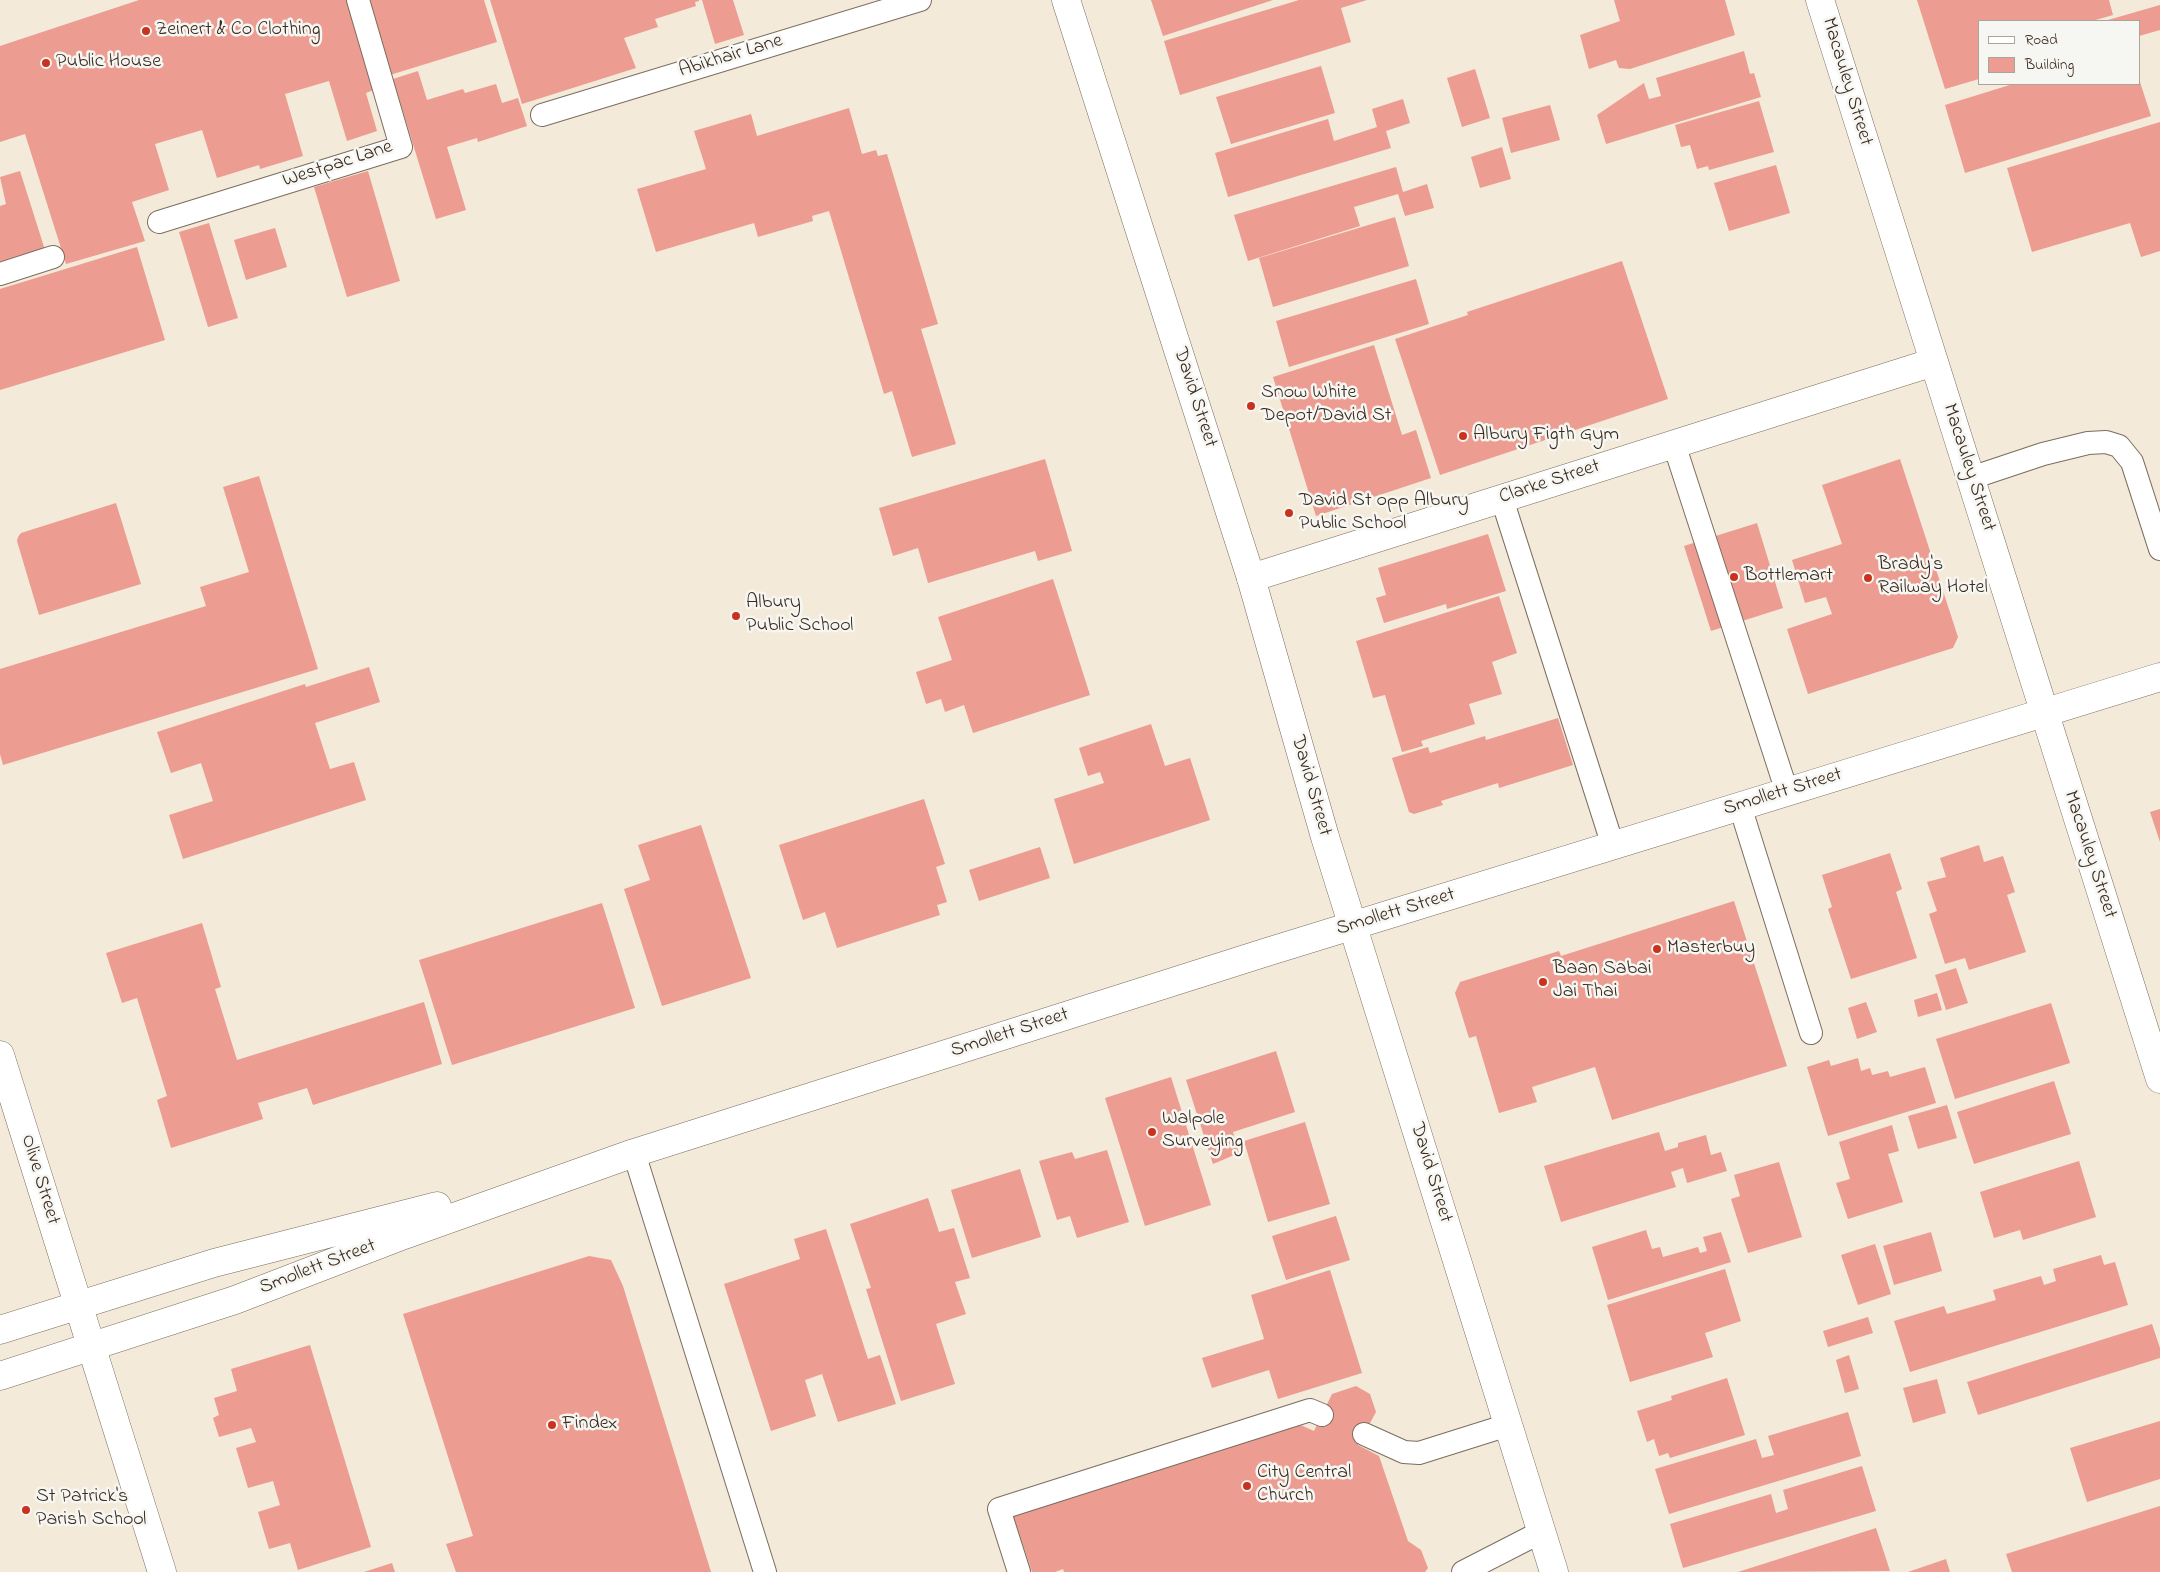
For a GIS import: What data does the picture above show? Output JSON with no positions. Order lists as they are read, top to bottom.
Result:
{
  "streets": {
    "street": [
      "Macauley Street",
      "David Street",
      "Clarke Street",
      "Smollett Street",
      "Olive Street"
    ],
    "lane": ["Abikhair Lane", "Westpac Lane"]
  },
  "crossings": [
    ["Macauley Street", "Clarke Street"],
    ["Macauley Street", "Smollett Street"],
    ["David Street", "Clarke Street"],
    ["David Street", "Smollett Street"],
    ["Smollett Street", "Olive Street"]
  ],
  "places": [
    "Zeinert & Co Clothing",
    "Public House",
    "Snow White Depot/David St",
    "Albury Figth Gym",
    "David St opp Albury Public School",
    "Bottlemart",
    "Brady's Railway Hotel",
    "Albury Public School",
    "Masterbuy",
    "Baan Sabai Jai Thai",
    "Walpole Surveying",
    "Findex",
    "City Central Church",
    "St Patrick's Parish School"
  ],
  "legend": ["Road", "Building"]
}
